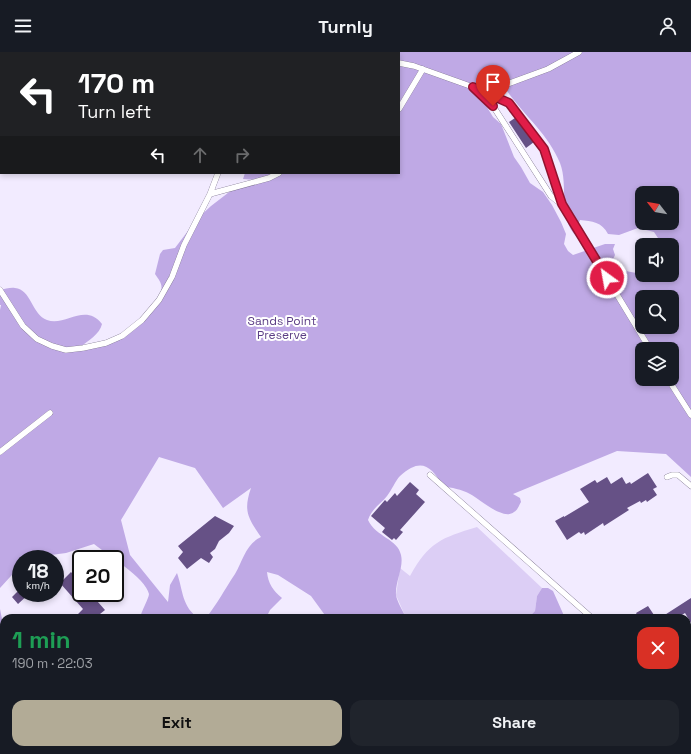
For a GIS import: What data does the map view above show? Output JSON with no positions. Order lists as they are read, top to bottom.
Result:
{
  "parks": ["Sands Point Preserve"],
  "north": "top left",
  "page": {
    "header": "Turnly",
    "turn": ["170 m", "Turn left"],
    "speed": "18 km/h",
    "limit": "20",
    "heading": ["1 min", "190 m · 22:03"],
    "buttons": ["Exit", "Share"]
  }
}
